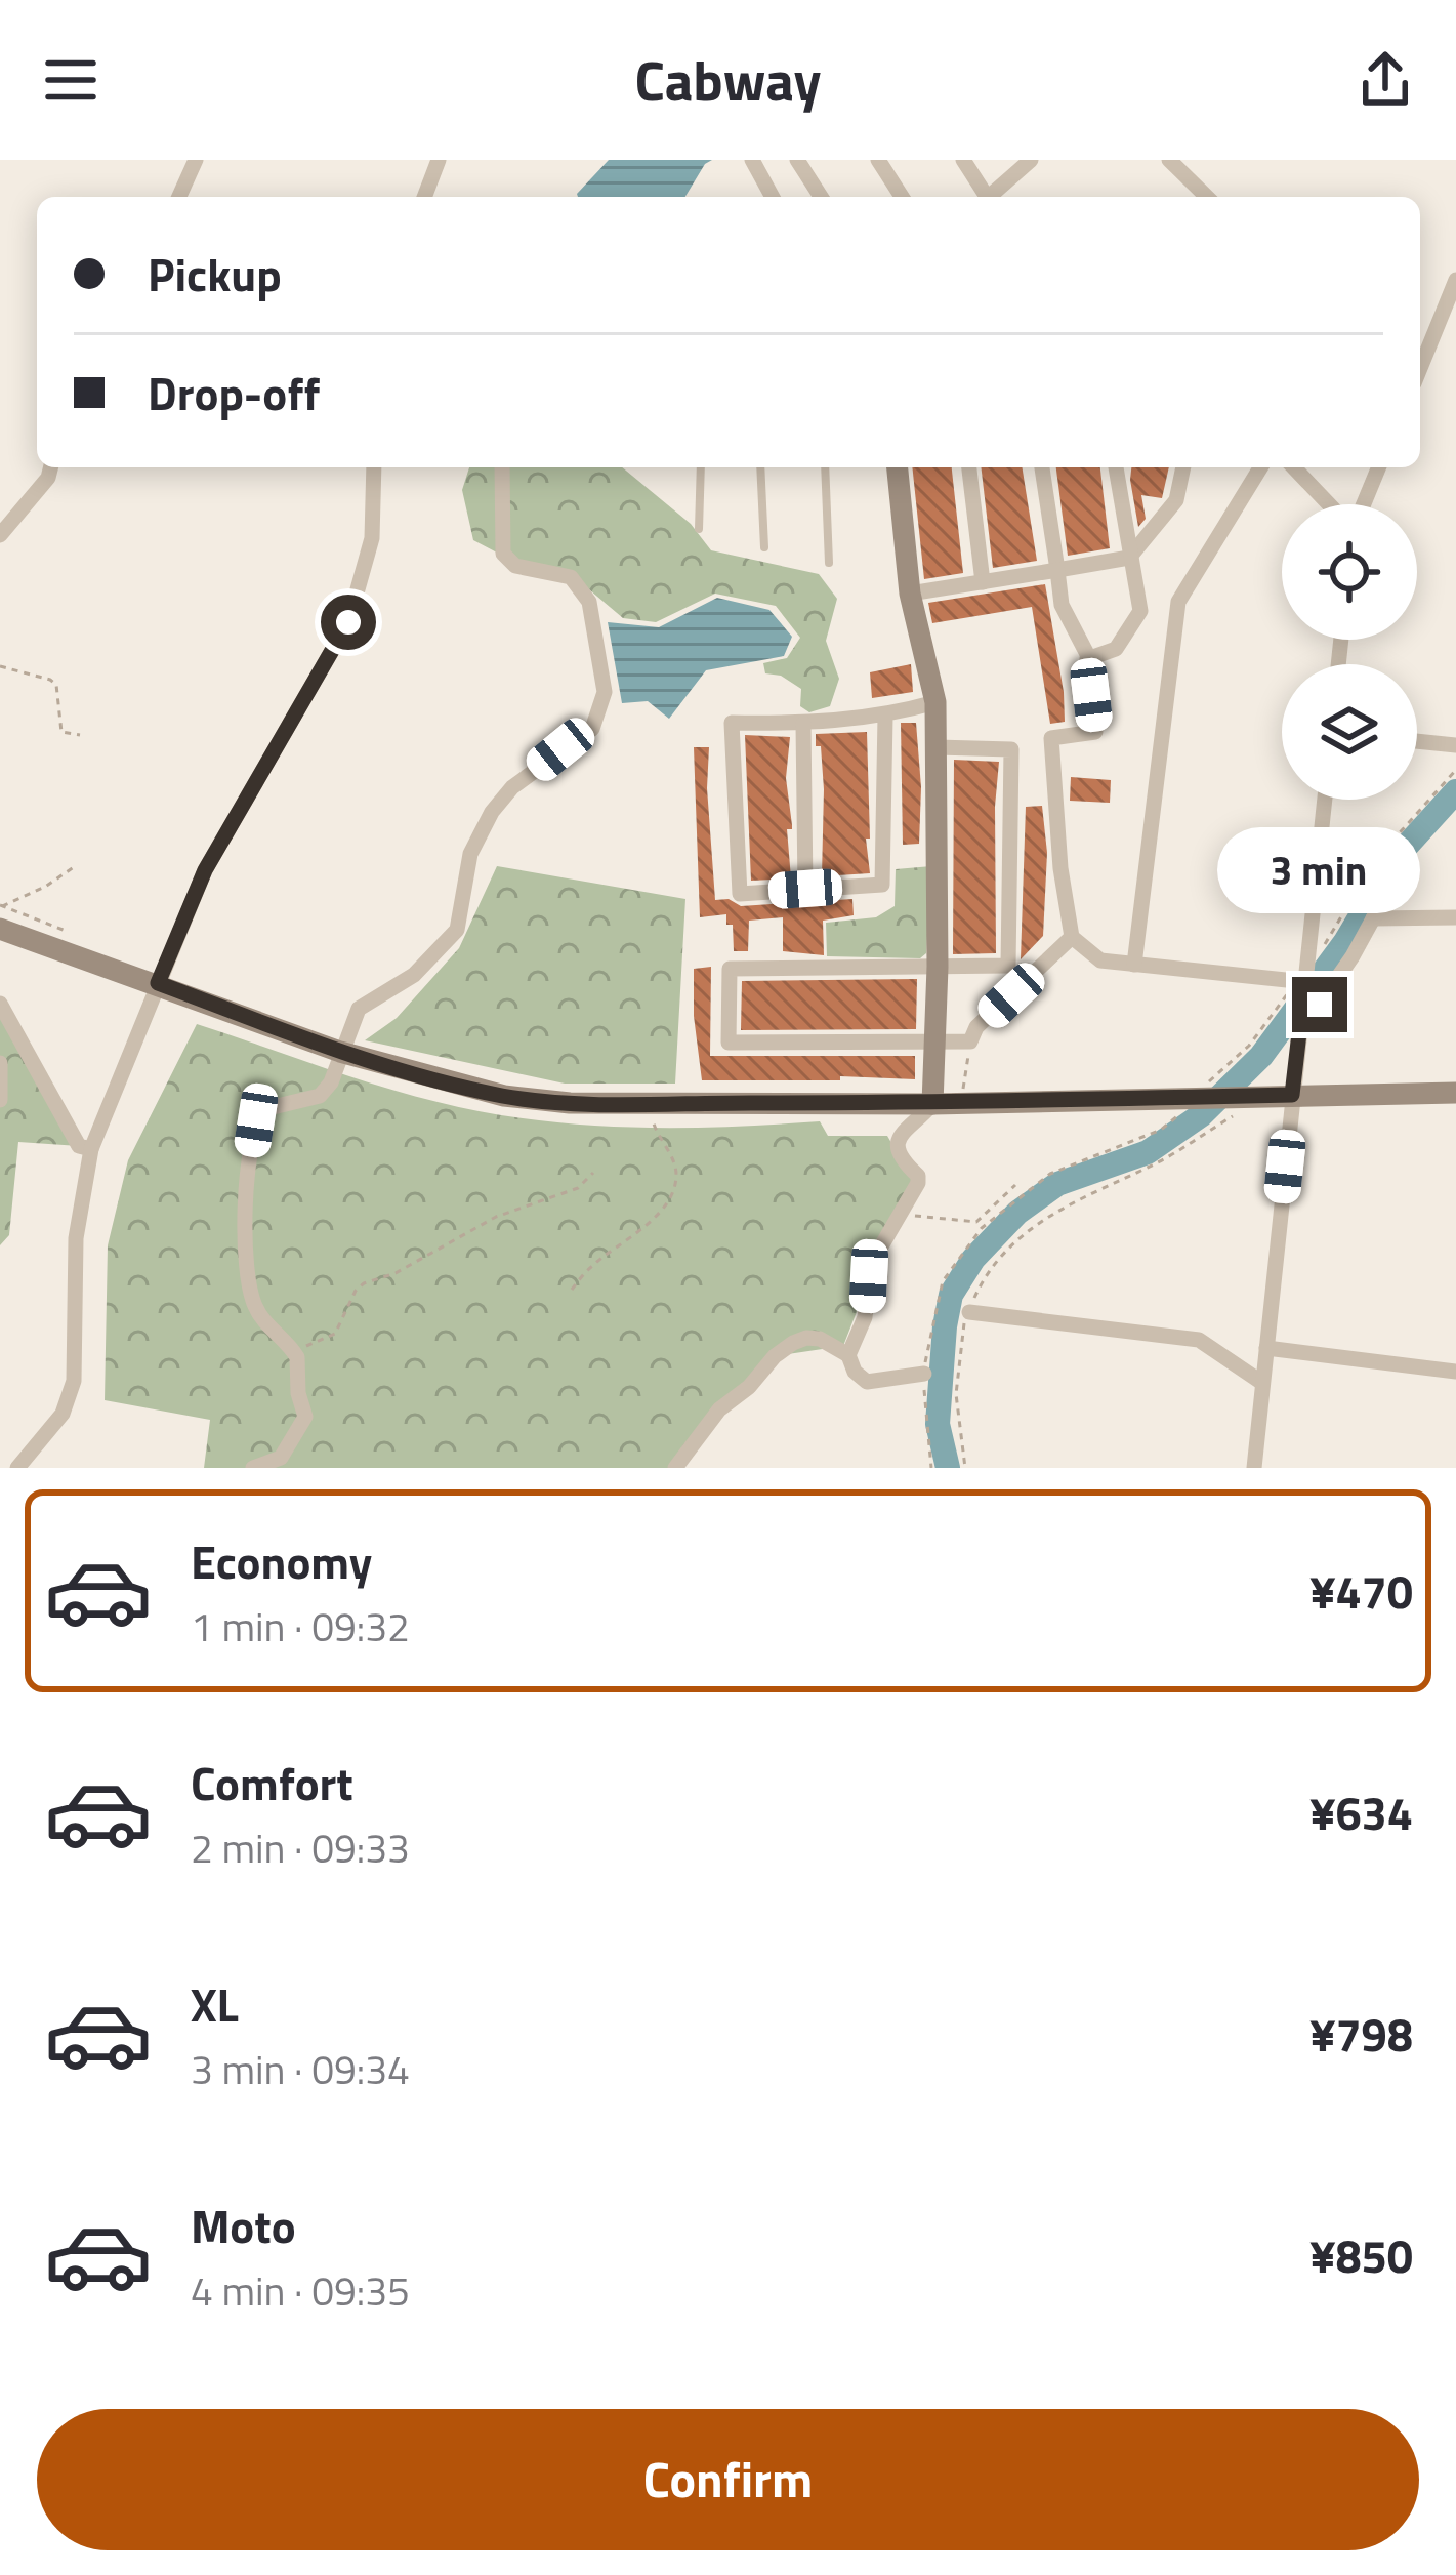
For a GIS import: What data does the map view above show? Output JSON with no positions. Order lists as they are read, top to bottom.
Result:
{
  "page": {
    "header": "Cabway",
    "banner": ["Pickup", "Drop-off"],
    "bubble": "3 min",
    "list": [
      {
        "name": "Economy",
        "note": "1 min · 09:32",
        "value": "¥470"
      },
      {
        "name": "Comfort",
        "note": "2 min · 09:33",
        "value": "¥634"
      },
      {
        "name": "XL",
        "note": "3 min · 09:34",
        "value": "¥798"
      },
      {
        "name": "Moto",
        "note": "4 min · 09:35",
        "value": "¥850"
      }
    ],
    "buttons": "Confirm"
  }
}
